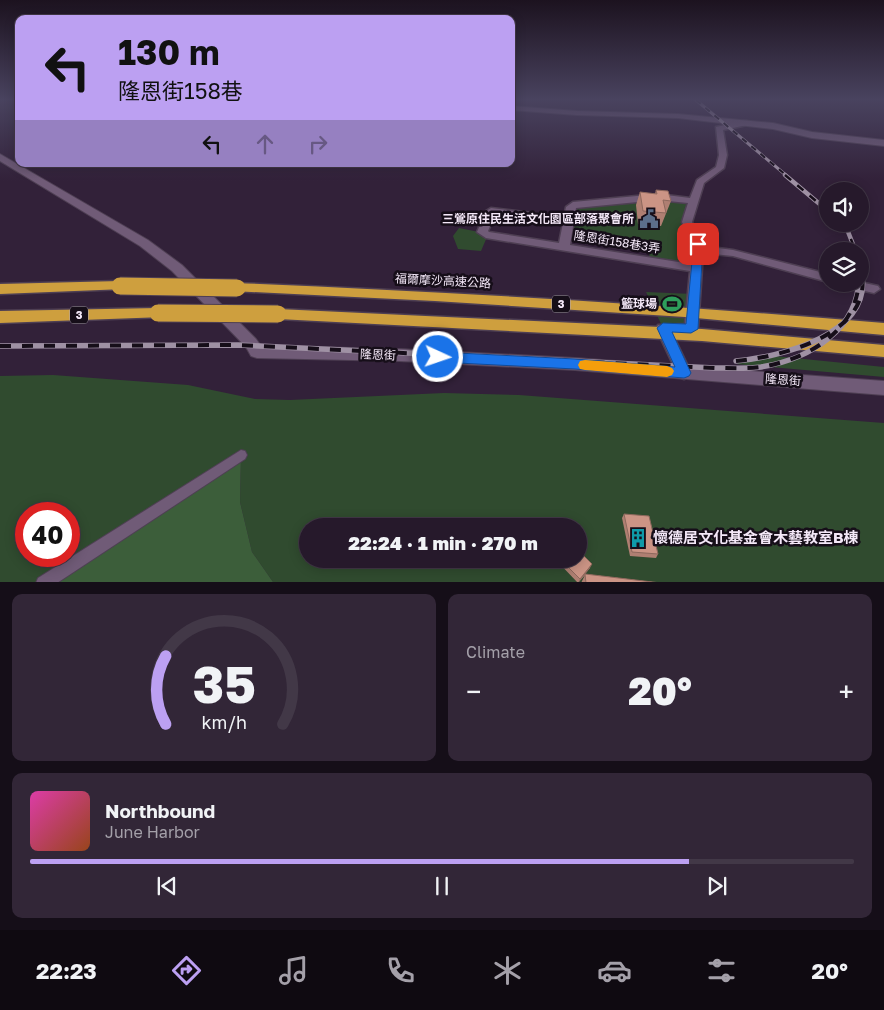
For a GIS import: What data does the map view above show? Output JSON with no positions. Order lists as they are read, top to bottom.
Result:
{
  "streets": {
    "highway": ["福爾摩沙高速公路", "3"],
    "street": ["隆恩街158巷3弄", "隆恩街"]
  },
  "places": {
    "public building": ["三鶯原住民生活文化園區部落聚會所"],
    "sports": ["籃球場"],
    "building": ["懷德居文化基金會木藝教室B棟"]
  },
  "page": {
    "turn": ["130 m", "隆恩街158巷"],
    "limit": "40",
    "trip": "22:24 · 1 min · 270 m",
    "tile": "Climate",
    "heat": ["−", "20°", "+"],
    "song": ["Northbound", "June Harbor"],
    "tabs": ["22:23", "20°"],
    "gauge": ["35", "km/h"]
  }
}
